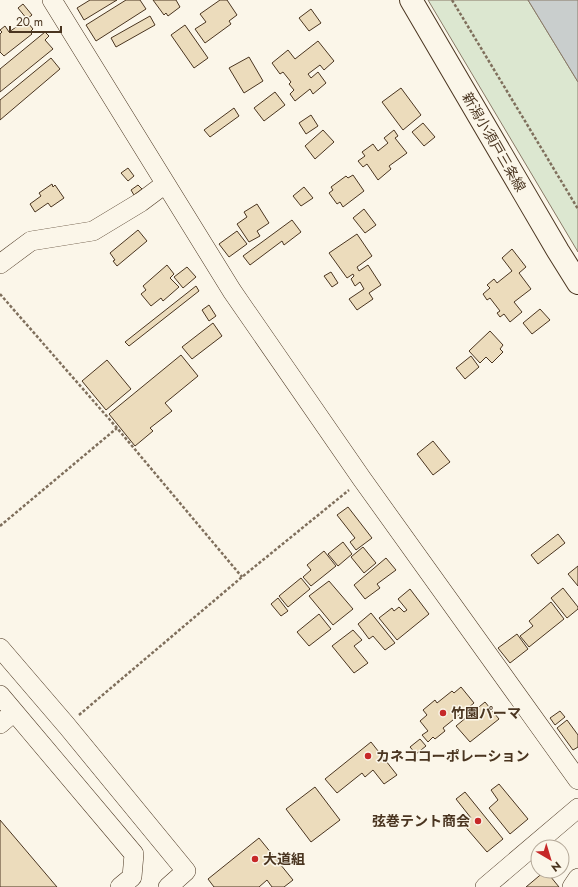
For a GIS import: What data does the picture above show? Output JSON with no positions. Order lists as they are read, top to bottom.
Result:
{
  "streets": {
    "main road": ["新潟小須戸三条線"]
  },
  "places": [
    "竹園パーマ",
    "カネココーポレーション",
    "弦巻テント商会",
    "大道組"
  ],
  "scale_bar": "20 m",
  "north": "bottom right"
}
